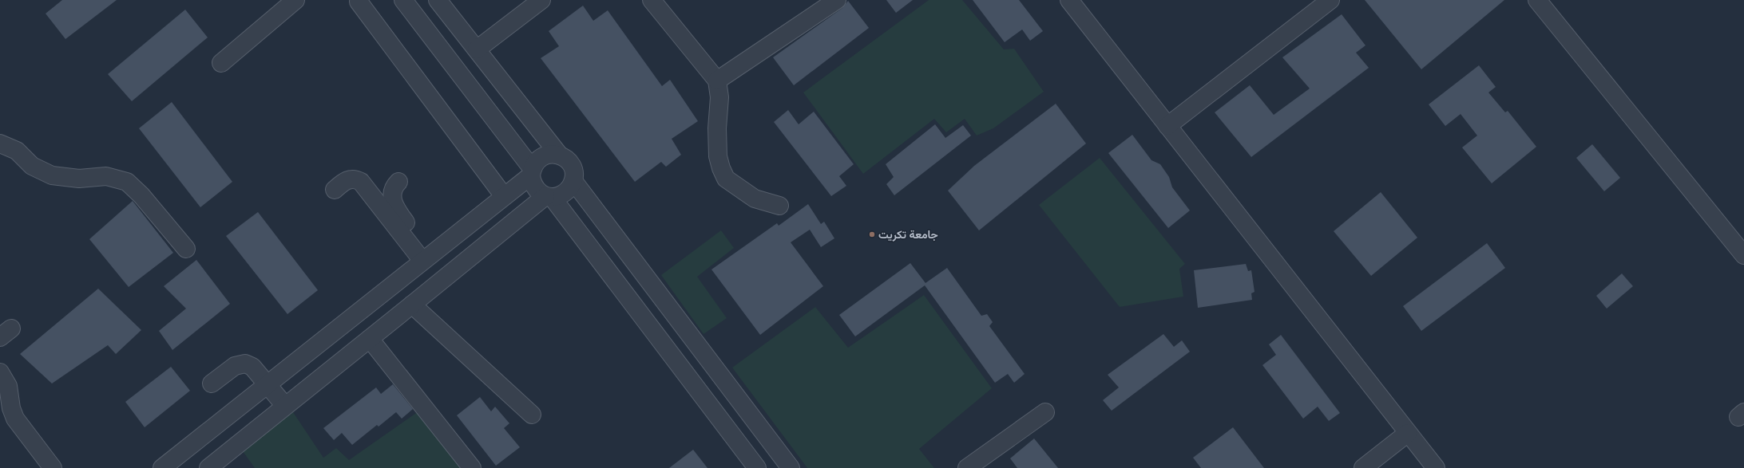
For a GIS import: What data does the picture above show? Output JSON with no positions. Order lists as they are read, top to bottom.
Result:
{
  "places": ["جامعة تكريت"]
}
